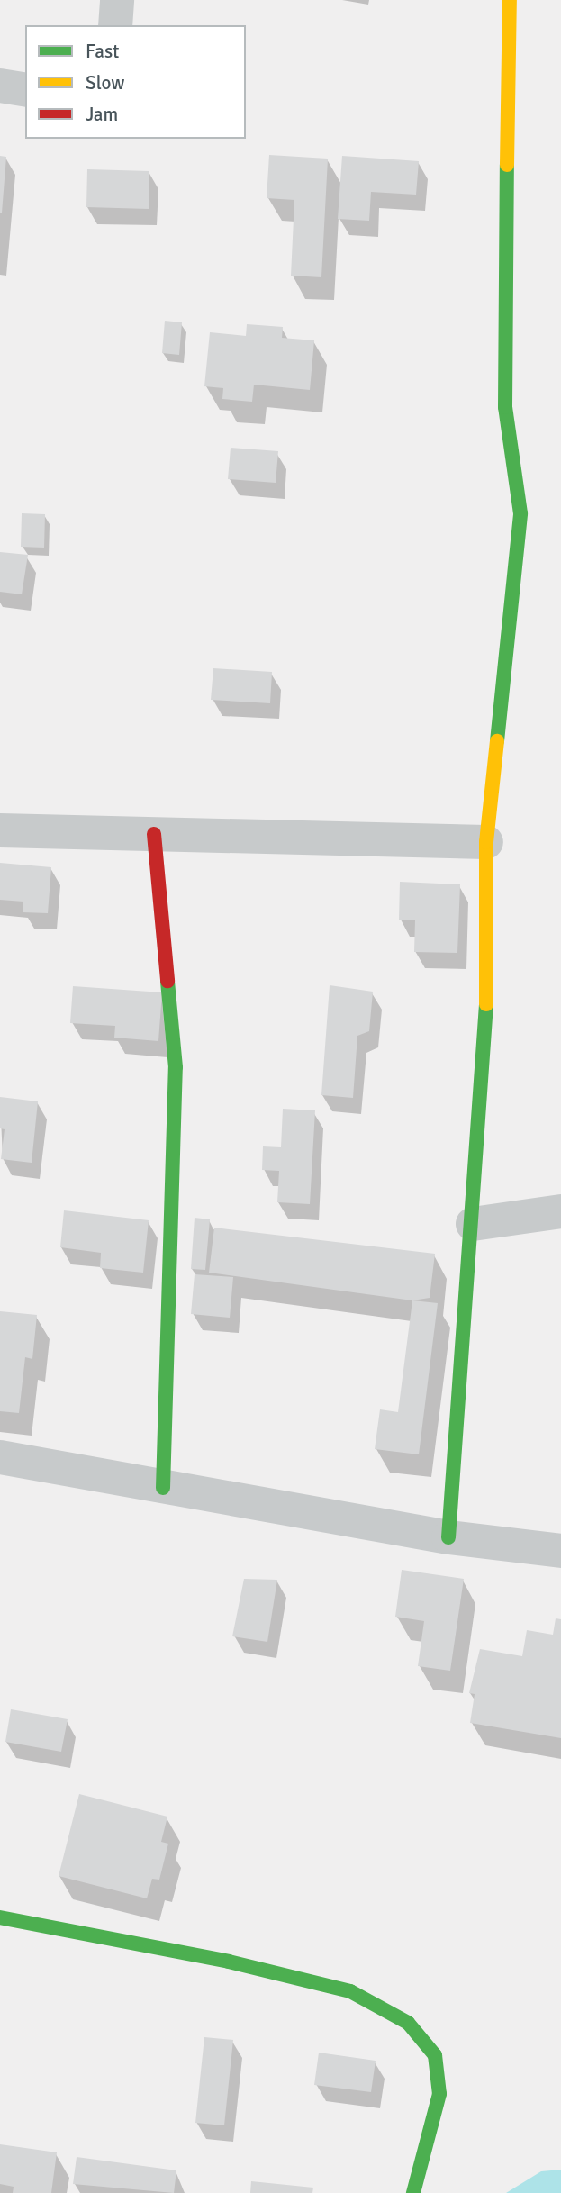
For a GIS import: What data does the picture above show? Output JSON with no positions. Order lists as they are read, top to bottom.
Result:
{
  "legend": ["Fast", "Slow", "Jam"]
}
